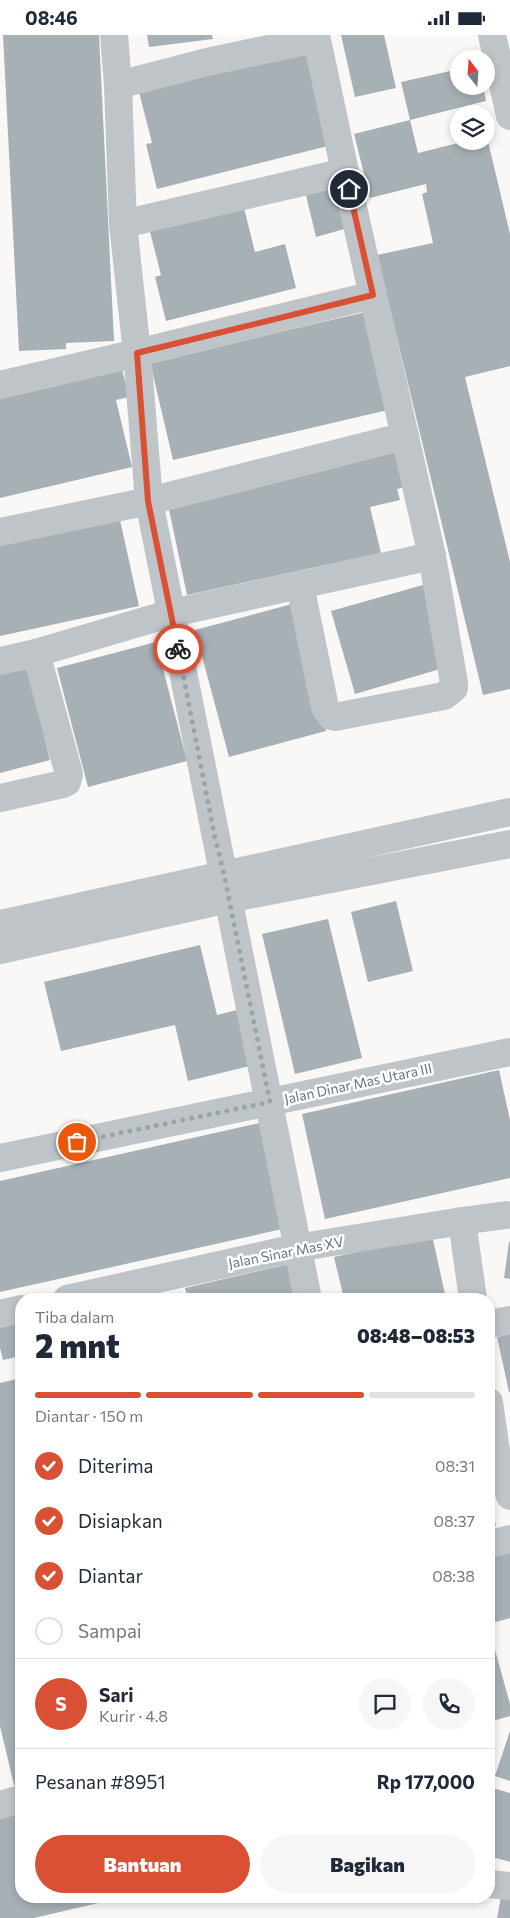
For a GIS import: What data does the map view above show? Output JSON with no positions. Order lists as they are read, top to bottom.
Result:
{
  "streets": {
    "street": ["Jalan Dinar Mas Utara III", "Jalan Sinar Mas XV"]
  },
  "north": "top",
  "page": {
    "status": "08:46",
    "heading": ["2 mnt", "Tiba dalam", "08:48–08:53"],
    "panel": [
      "Sari",
      "Kurir · 4.8",
      "Pesanan #8951",
      "Rp 177,000"
    ],
    "bar": "Diantar · 150 m",
    "list": [
      ["Diterima", "08:31"],
      ["Disiapkan", "08:37"],
      ["Diantar", "08:38"],
      "Sampai"
    ],
    "round": "S",
    "buttons": ["Bantuan", "Bagikan"]
  }
}
